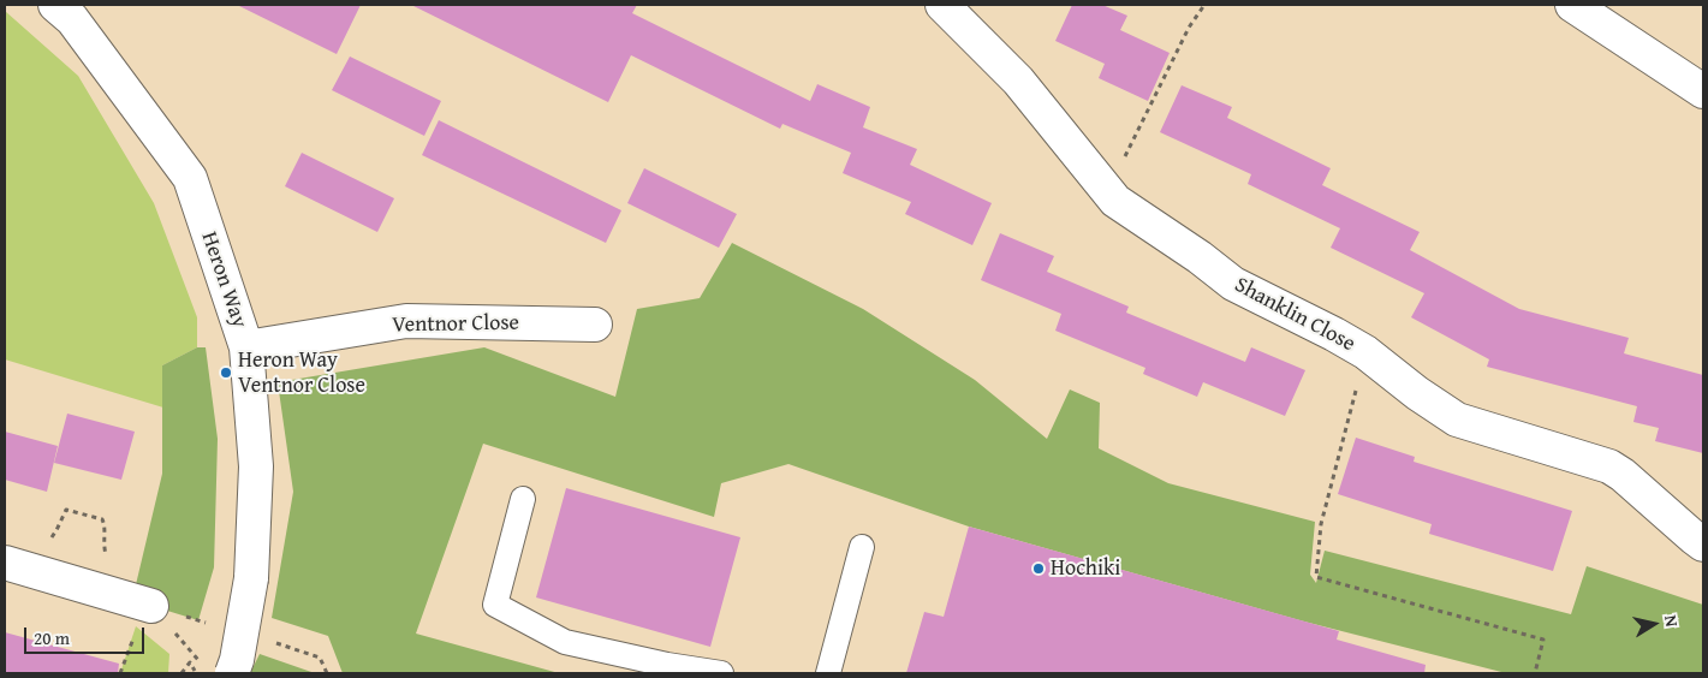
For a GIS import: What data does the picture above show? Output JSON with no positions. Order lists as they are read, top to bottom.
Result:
{
  "streets": {
    "street": ["Heron Way", "Shanklin Close", "Ventnor Close"]
  },
  "crossings": [
    ["Heron Way", "Ventnor Close"]
  ],
  "places": ["Heron Way Ventnor Close", "Hochiki"],
  "scale_bar": "20 m",
  "north": "right"
}
